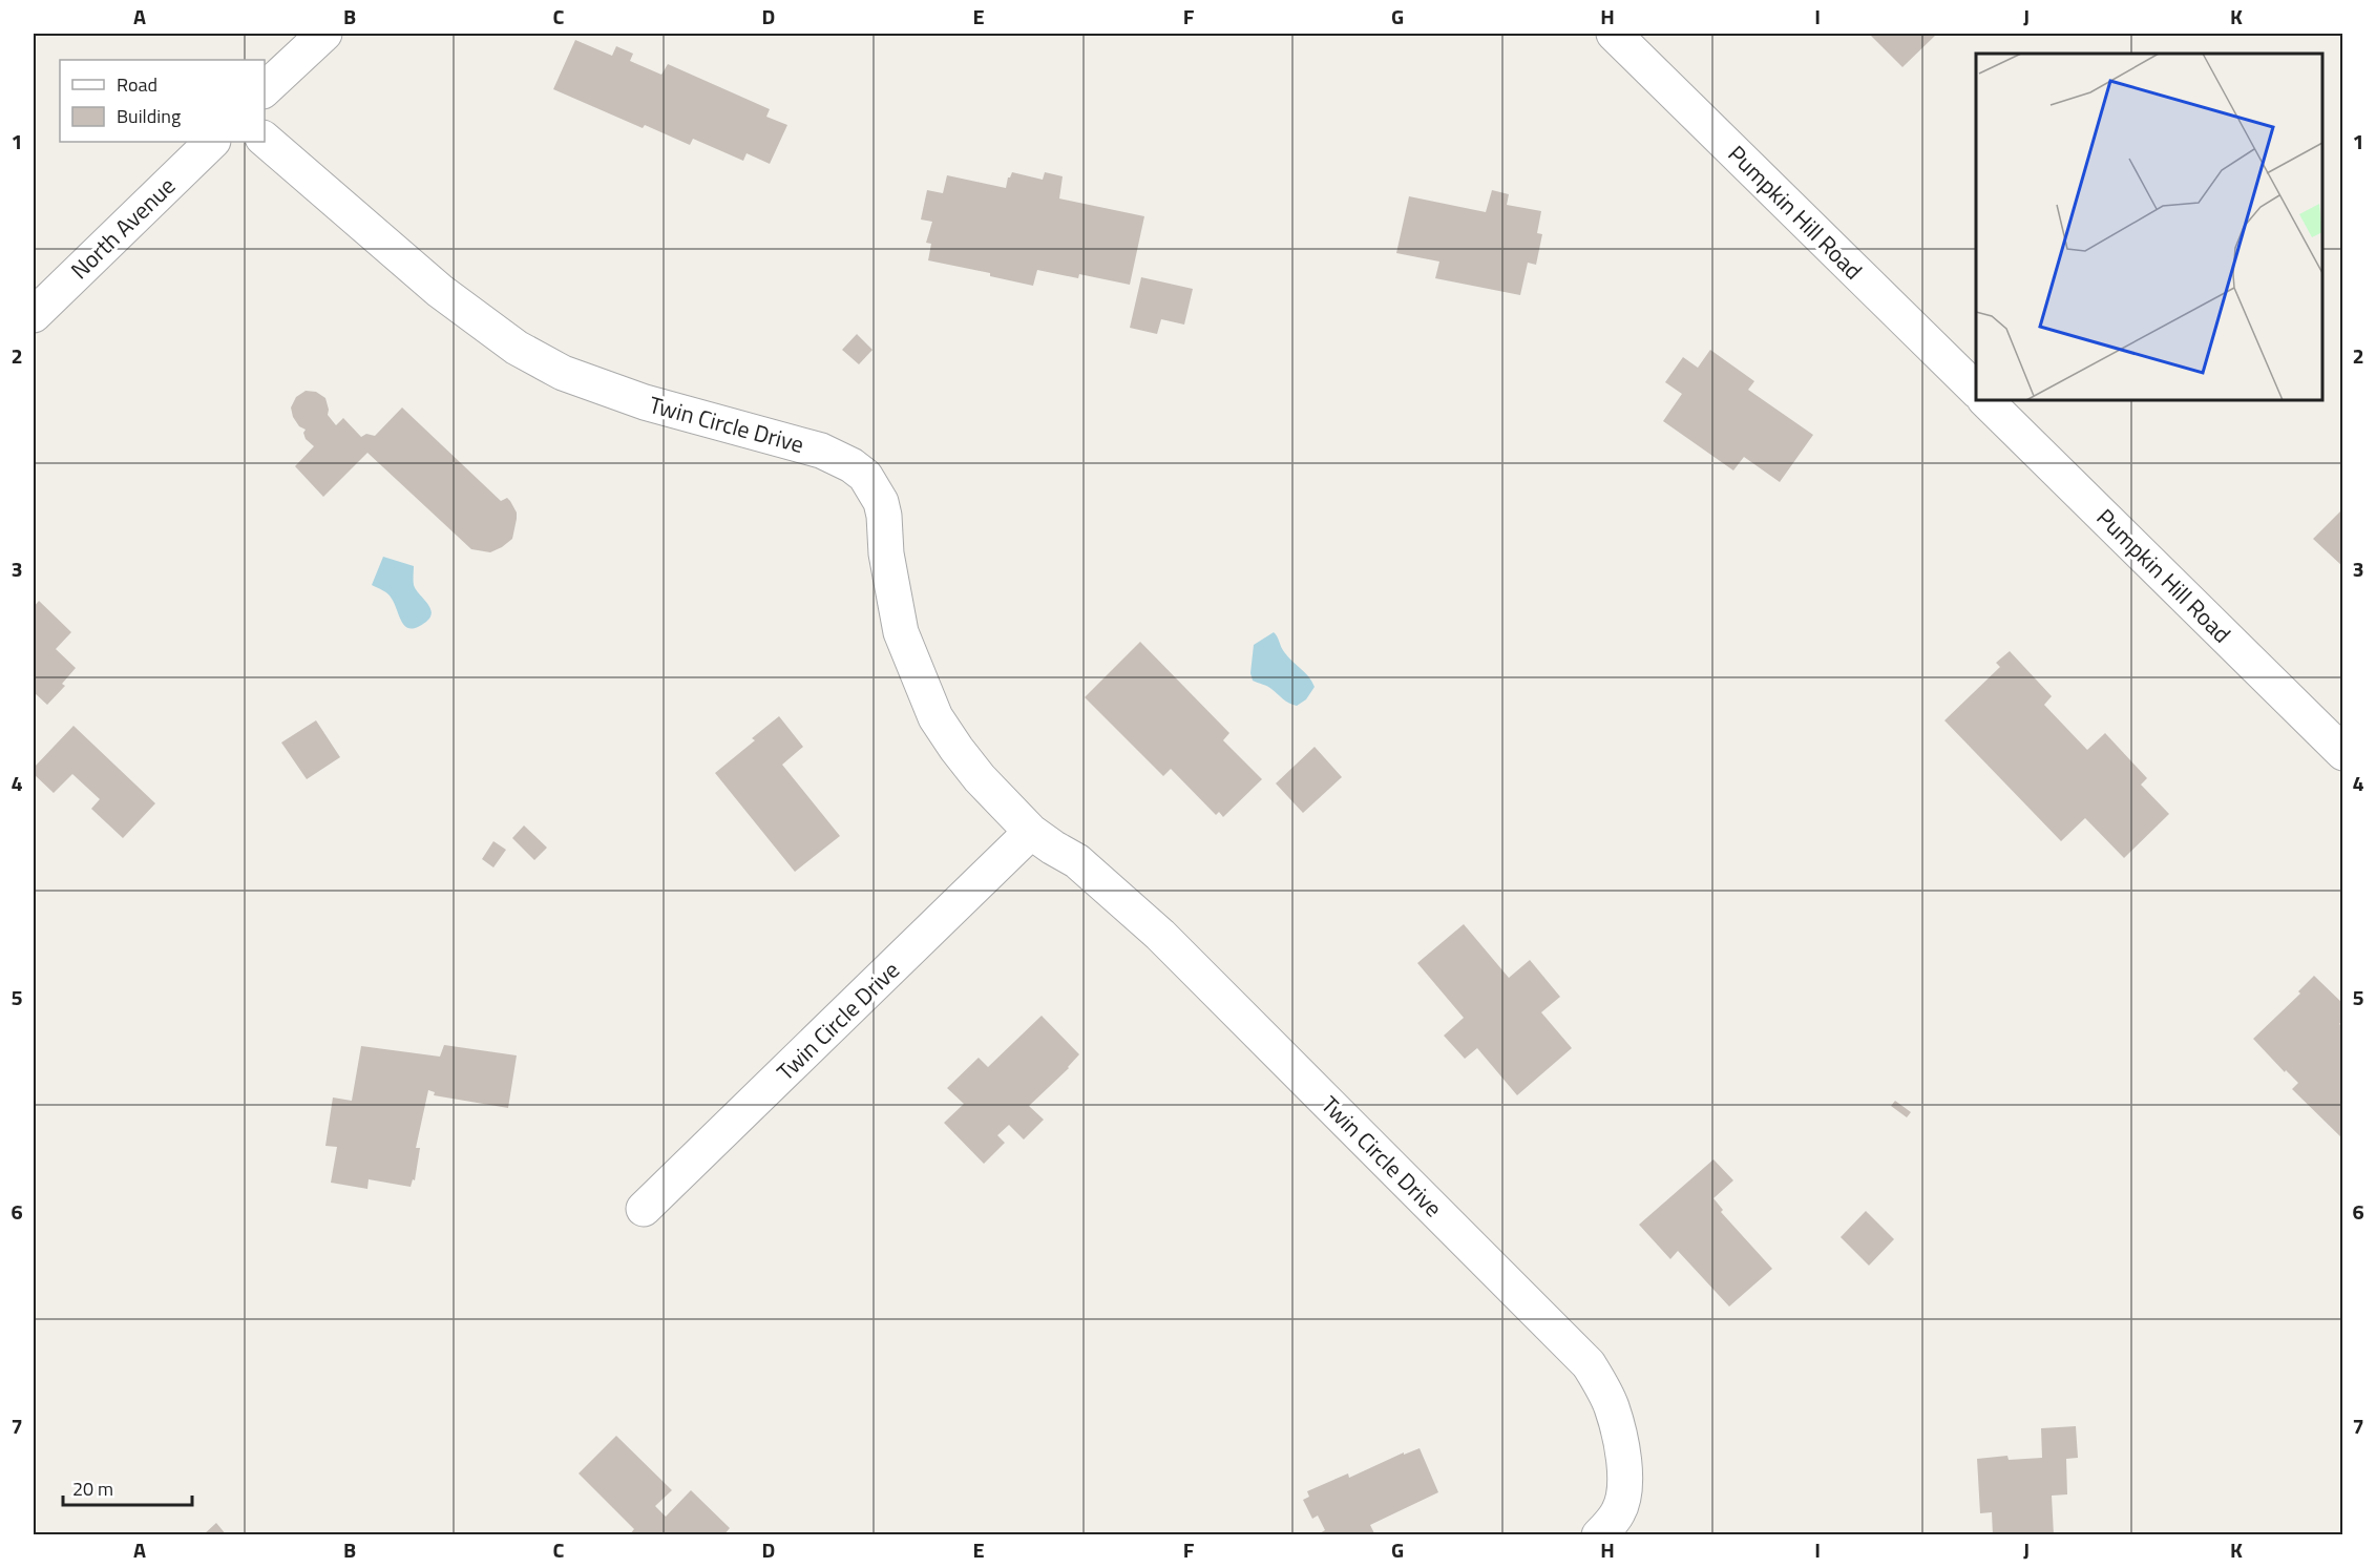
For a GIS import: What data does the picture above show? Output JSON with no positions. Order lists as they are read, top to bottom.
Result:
{
  "streets": {
    "street": ["Pumpkin Hill Road", "North Avenue", "Twin Circle Drive"]
  },
  "legend": ["Road", "Building"],
  "scale_bar": "20 m",
  "grid": {
    "columns": [
      "A",
      "B",
      "C",
      "D",
      "E",
      "F",
      "G",
      "H",
      "I",
      "J",
      "K"
    ],
    "rows": [
      "1",
      "2",
      "3",
      "4",
      "5",
      "6",
      "7"
    ]
  }
}
